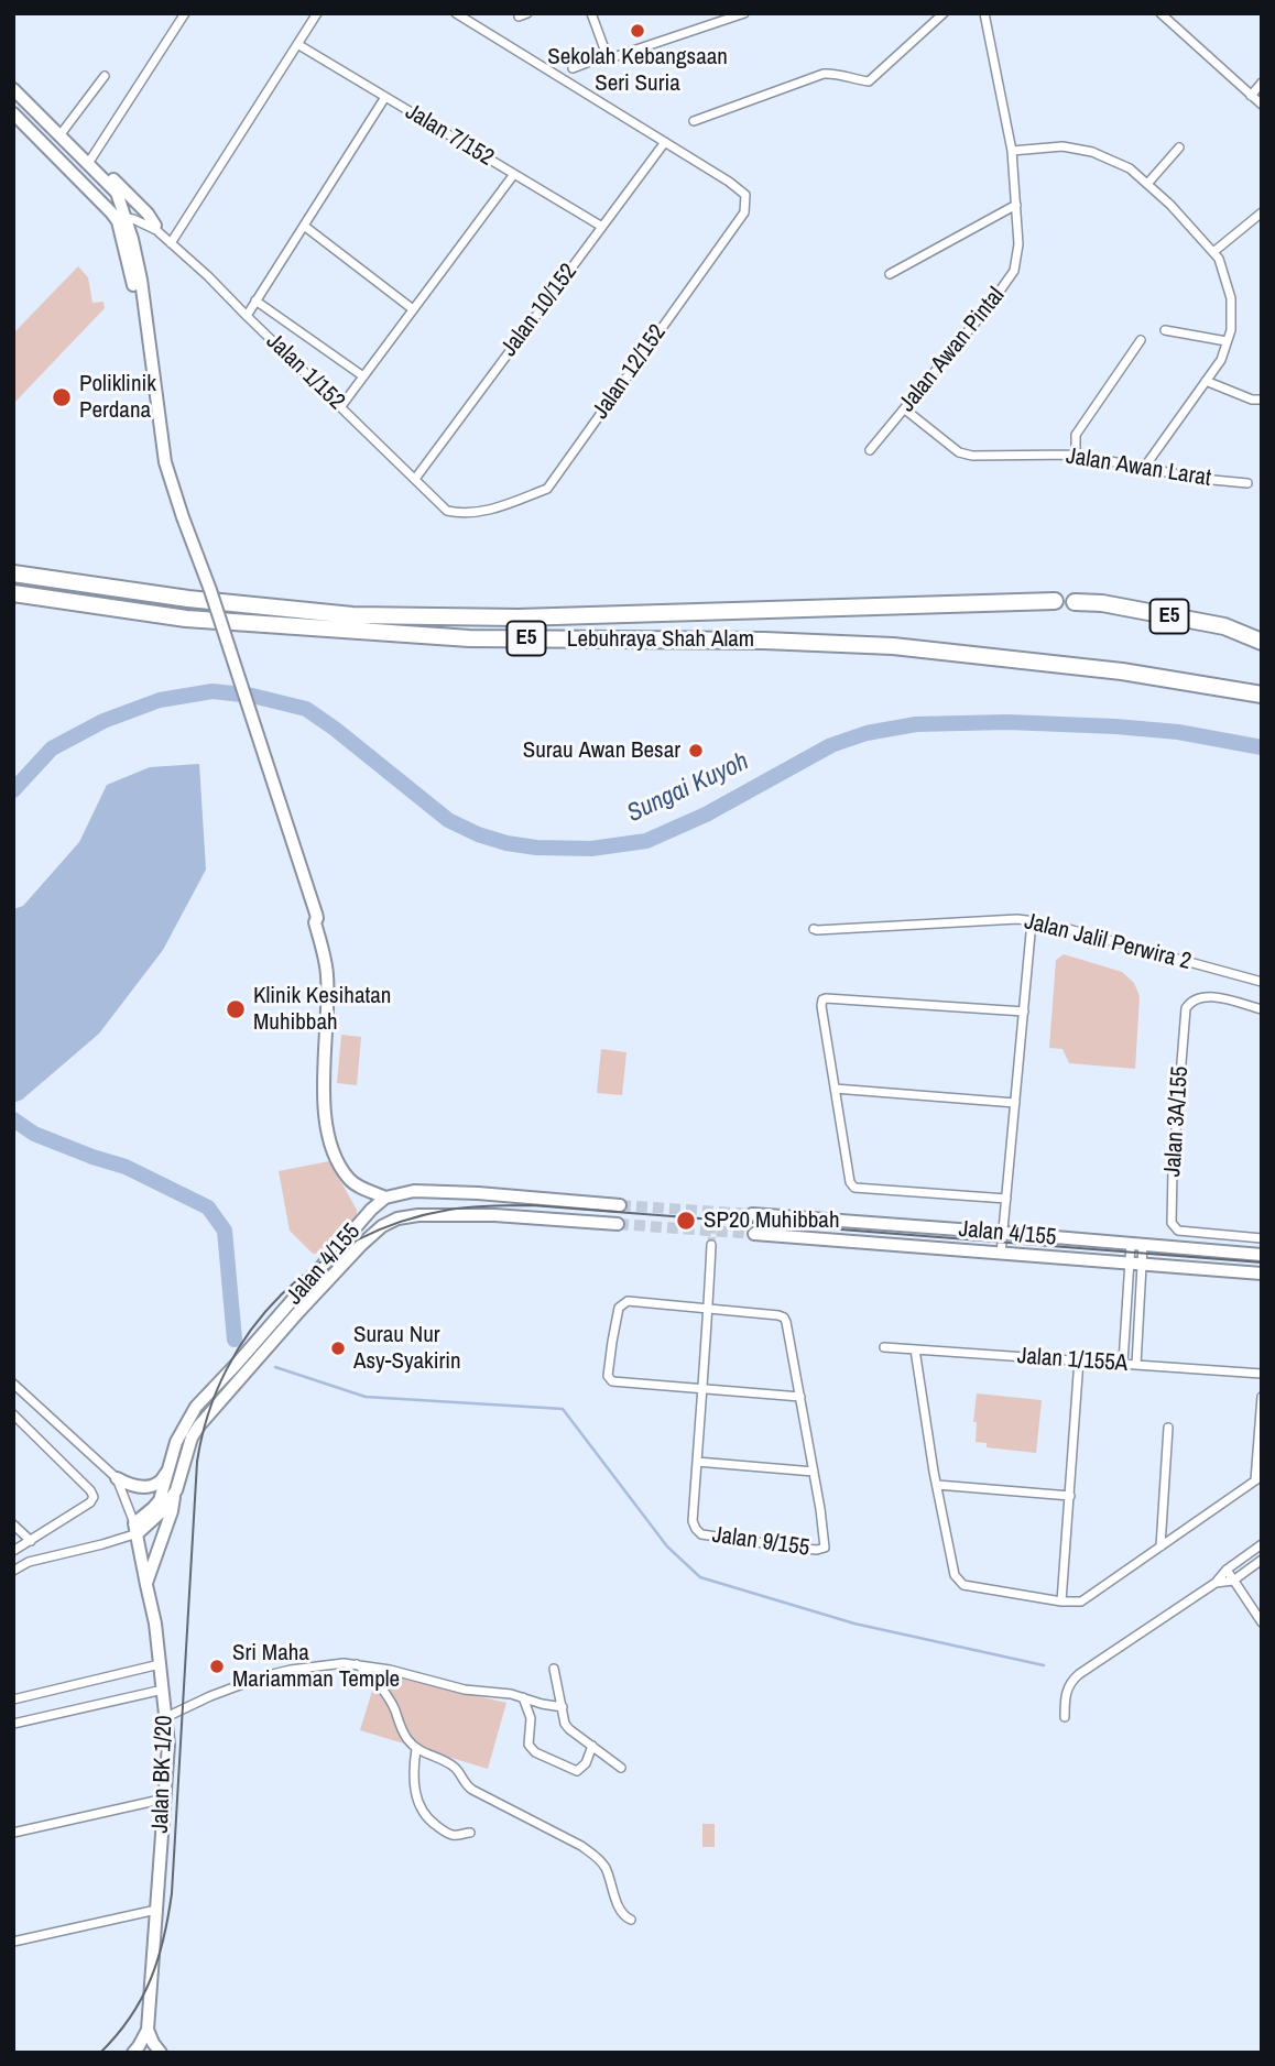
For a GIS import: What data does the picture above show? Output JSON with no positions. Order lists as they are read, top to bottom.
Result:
{
  "streets": {
    "highway": ["E5", "Lebuhraya Shah Alam"],
    "street": [
      "Jalan 7/152",
      "Jalan 10/152",
      "Jalan Awan Pintal",
      "Jalan 1/152",
      "Jalan 12/152",
      "Jalan Awan Larat",
      "Jalan Jalil Perwira 2",
      "Jalan 3A/155",
      "Jalan 4/155",
      "Jalan 1/155A",
      "Jalan 9/155",
      "Jalan BK 1/20"
    ]
  },
  "crossings": [
    ["Jalan 7/152", "Jalan 10/152"],
    ["Jalan 10/152", "Jalan 1/152"],
    ["Jalan 10/152", "Jalan 12/152"],
    ["Jalan Awan Pintal", "Jalan Awan Larat"],
    ["Jalan 1/152", "Jalan 12/152"],
    ["Jalan 4/155", "Jalan BK 1/20"]
  ],
  "water": ["Sungai Kuyoh"],
  "places": [
    "Sekolah Kebangsaan Seri Suria",
    "Poliklinik Perdana",
    "Surau Awan Besar",
    "Klinik Kesihatan Muhibbah",
    "SP20 Muhibbah",
    "Surau Nur Asy-Syakirin",
    "Sri Maha Mariamman Temple"
  ]
}
